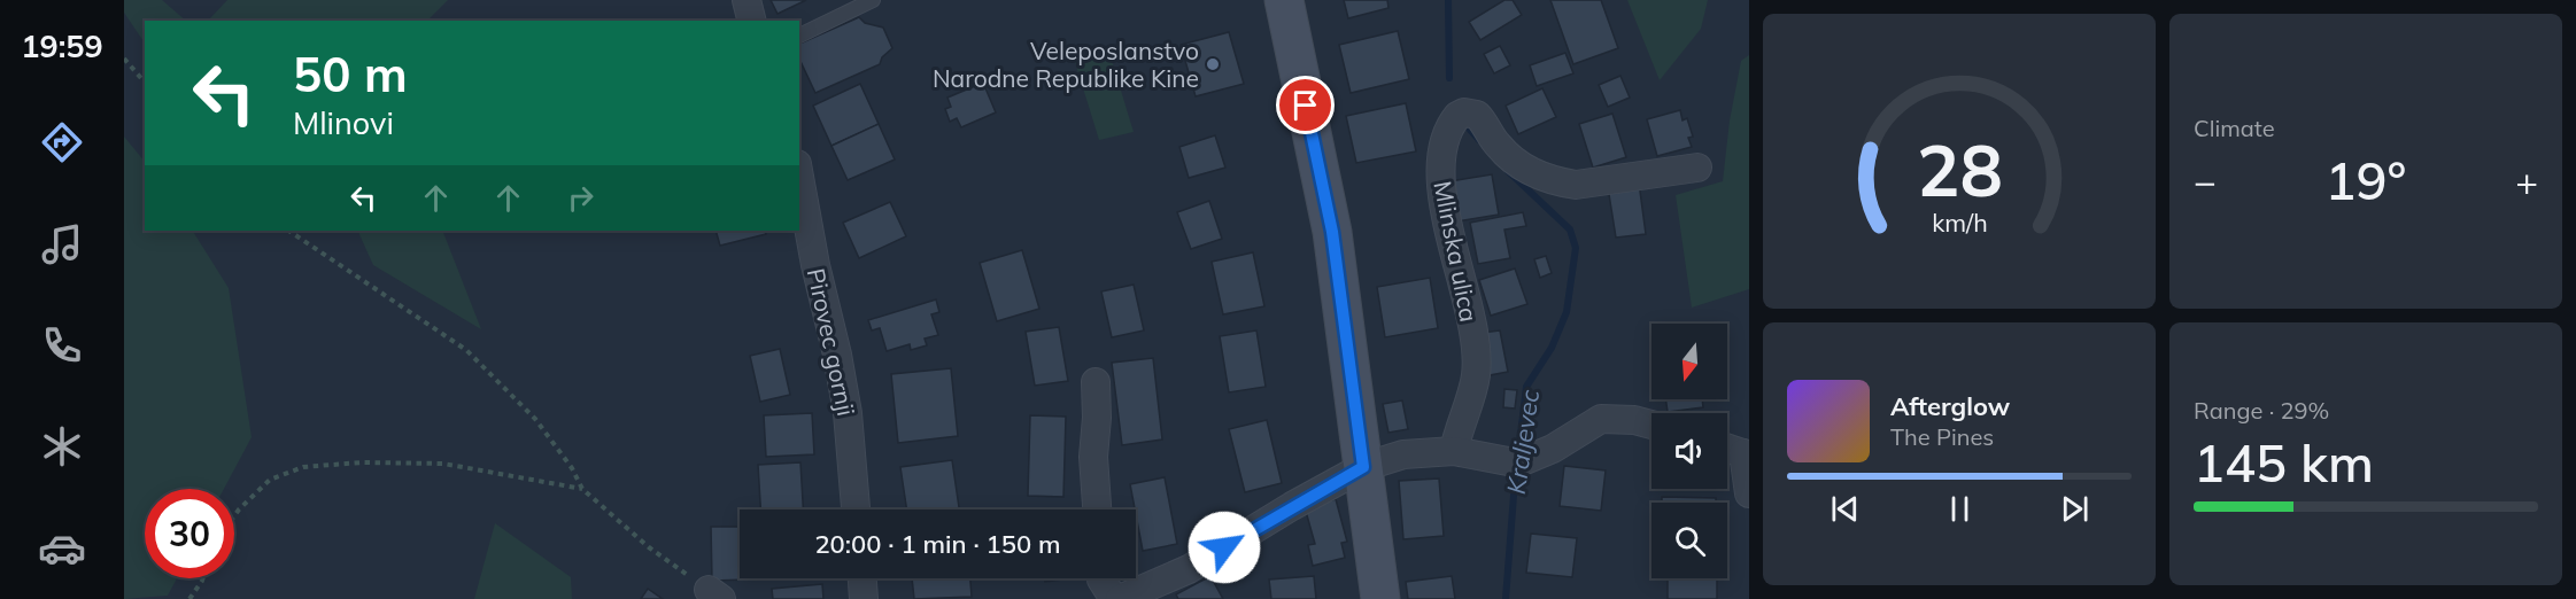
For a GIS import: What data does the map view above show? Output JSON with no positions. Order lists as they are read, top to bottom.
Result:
{
  "streets": {
    "street": ["Mlinska ulica", "Pirovec gornji"]
  },
  "water": ["Kraljevec"],
  "places": ["Veleposlanstvo Narodne Republike Kine"],
  "north": "bottom",
  "page": {
    "tabs": "19:59",
    "tile": [
      "Climate",
      ["Range · 29%", "145 km"]
    ],
    "turn": ["50 m", "Mlinovi"],
    "heat": ["−", "19°", "+"],
    "song": ["Afterglow", "The Pines"],
    "limit": "30",
    "trip": "20:00 · 1 min · 150 m",
    "gauge": ["28", "km/h"]
  }
}
